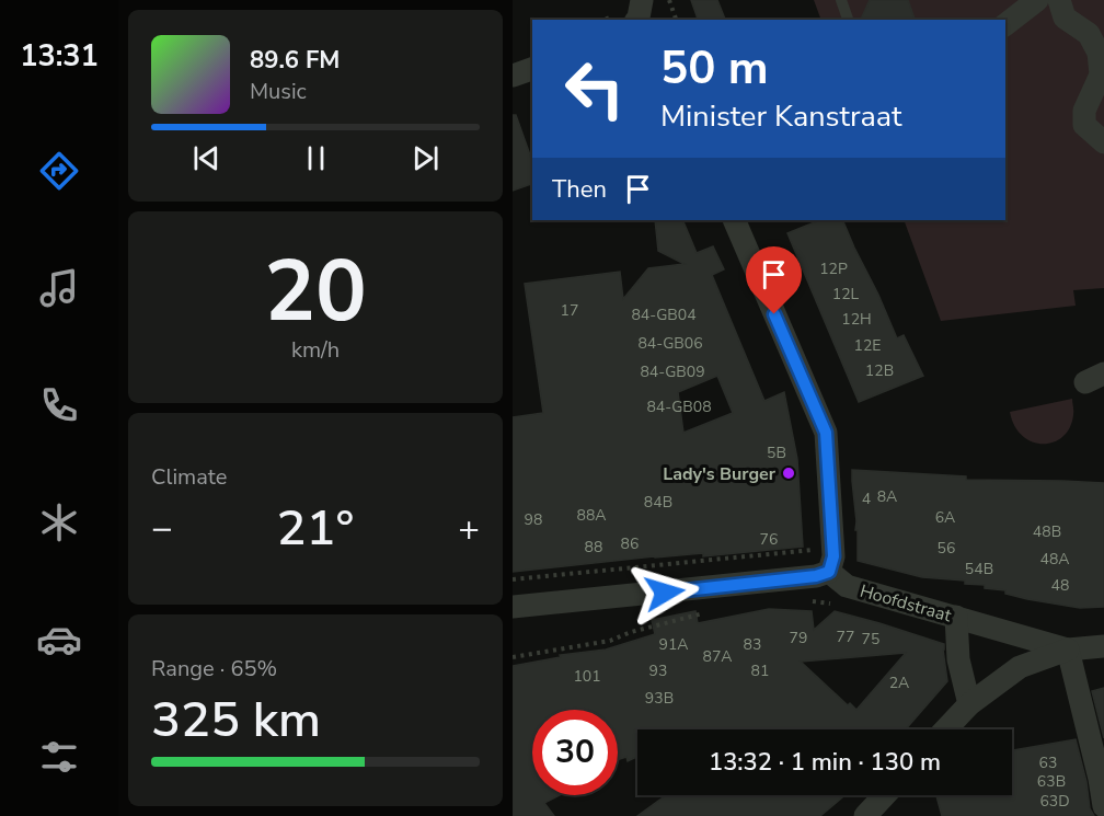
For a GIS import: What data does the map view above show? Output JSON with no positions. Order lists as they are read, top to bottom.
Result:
{
  "streets": {
    "street": ["Hoofdstraat"]
  },
  "places": ["Lady's Burger"],
  "house_numbers": [
    "12P",
    "12L",
    "17",
    "84-GB04",
    "12H",
    "84-GB06",
    "12E",
    "12B",
    "84-GB09",
    "84-GB08",
    "5B",
    "8A",
    "4",
    "84B",
    "88A",
    "6A",
    "98",
    "48B",
    "76",
    "86",
    "88",
    "56",
    "48A",
    "54B",
    "48",
    "77",
    "79",
    "75",
    "91A",
    "83",
    "87A",
    "93",
    "81",
    "101",
    "2A",
    "93B",
    "63",
    "63B",
    "63D"
  ],
  "page": {
    "tabs": "13:31",
    "turn": ["50 m", "Minister Kanstraat"],
    "song": ["89.6 FM", "Music"],
    "then": "Then",
    "tile": [
      ["20", "km/h"],
      "Climate",
      ["Range · 65%", "325 km"]
    ],
    "heat": ["−", "21°", "+"],
    "limit": "30",
    "trip": "13:32 · 1 min · 130 m"
  }
}
